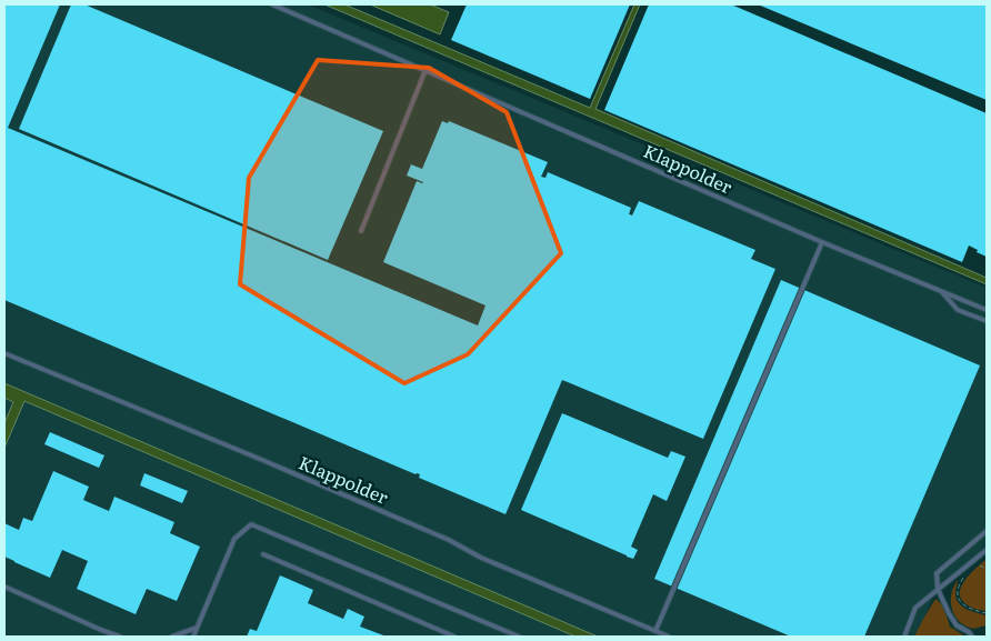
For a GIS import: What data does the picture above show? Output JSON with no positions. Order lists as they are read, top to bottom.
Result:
{
  "streets": {
    "lane": ["Klappolder"]
  }
}
